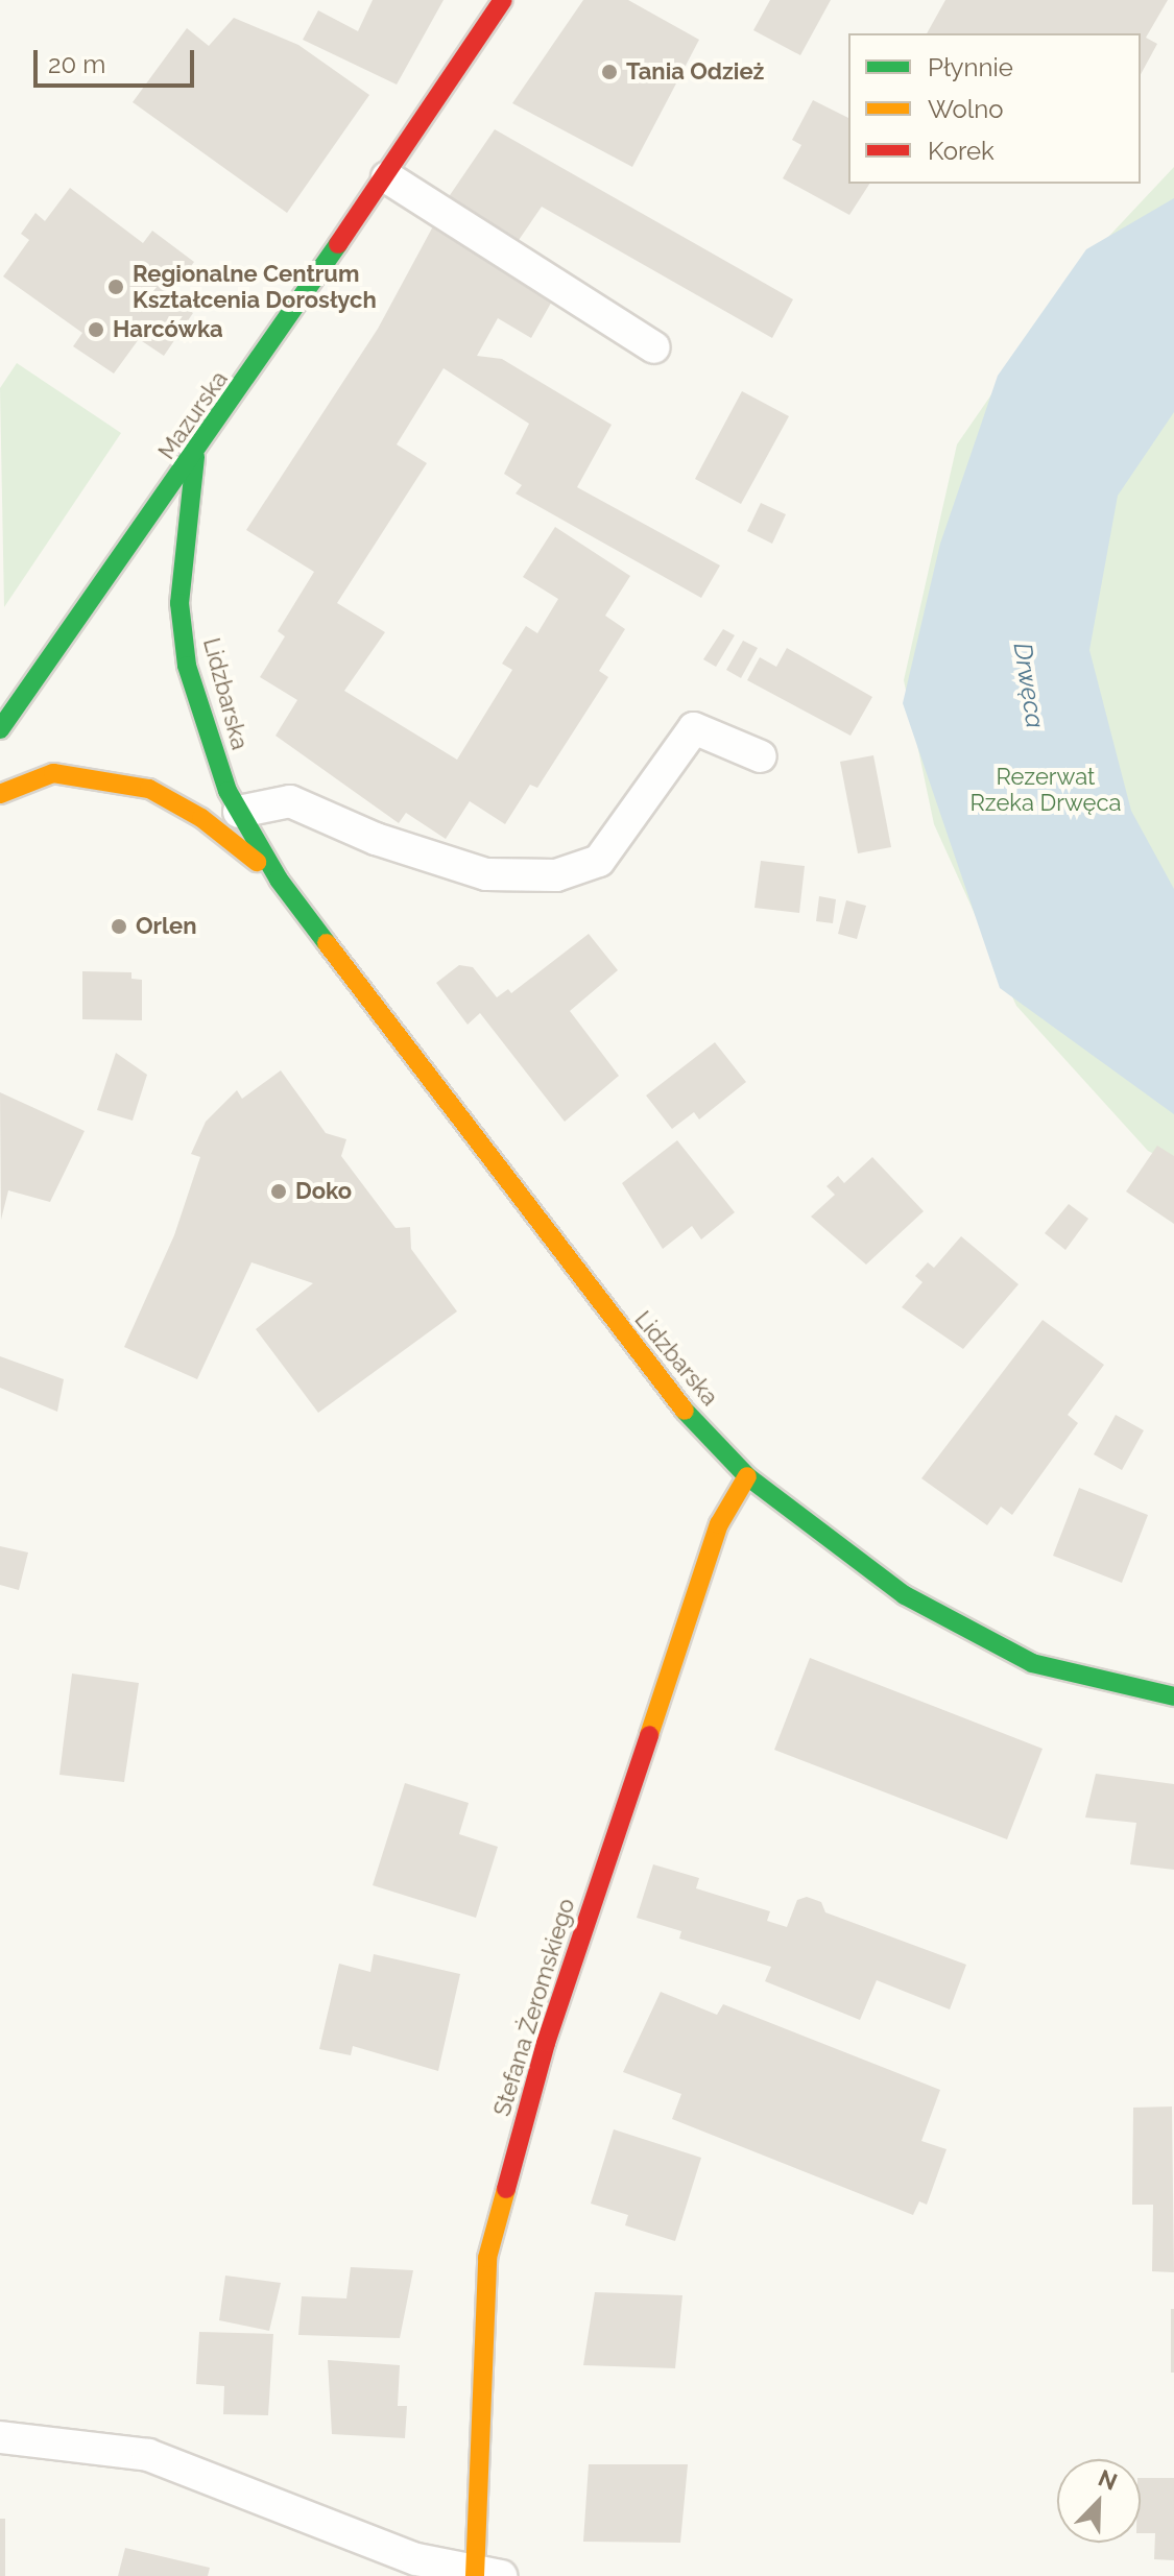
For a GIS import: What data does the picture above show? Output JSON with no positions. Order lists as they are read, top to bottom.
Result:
{
  "streets": {
    "main road": ["Mazurska", "Lidzbarska", "Stefana Żeromskiego"]
  },
  "crossings": [
    ["Mazurska", "Lidzbarska"],
    ["Lidzbarska", "Stefana Żeromskiego"]
  ],
  "water": ["Drwęca"],
  "parks": ["Rezerwat Rzeka Drwęca"],
  "places": [
    "Tania Odzież",
    "Regionalne Centrum Kształcenia Dorosłych",
    "Harcówka",
    "Orlen",
    "Doko"
  ],
  "legend": ["Płynnie", "Wolno", "Korek"],
  "scale_bar": "20 m",
  "north": "top right"
}
